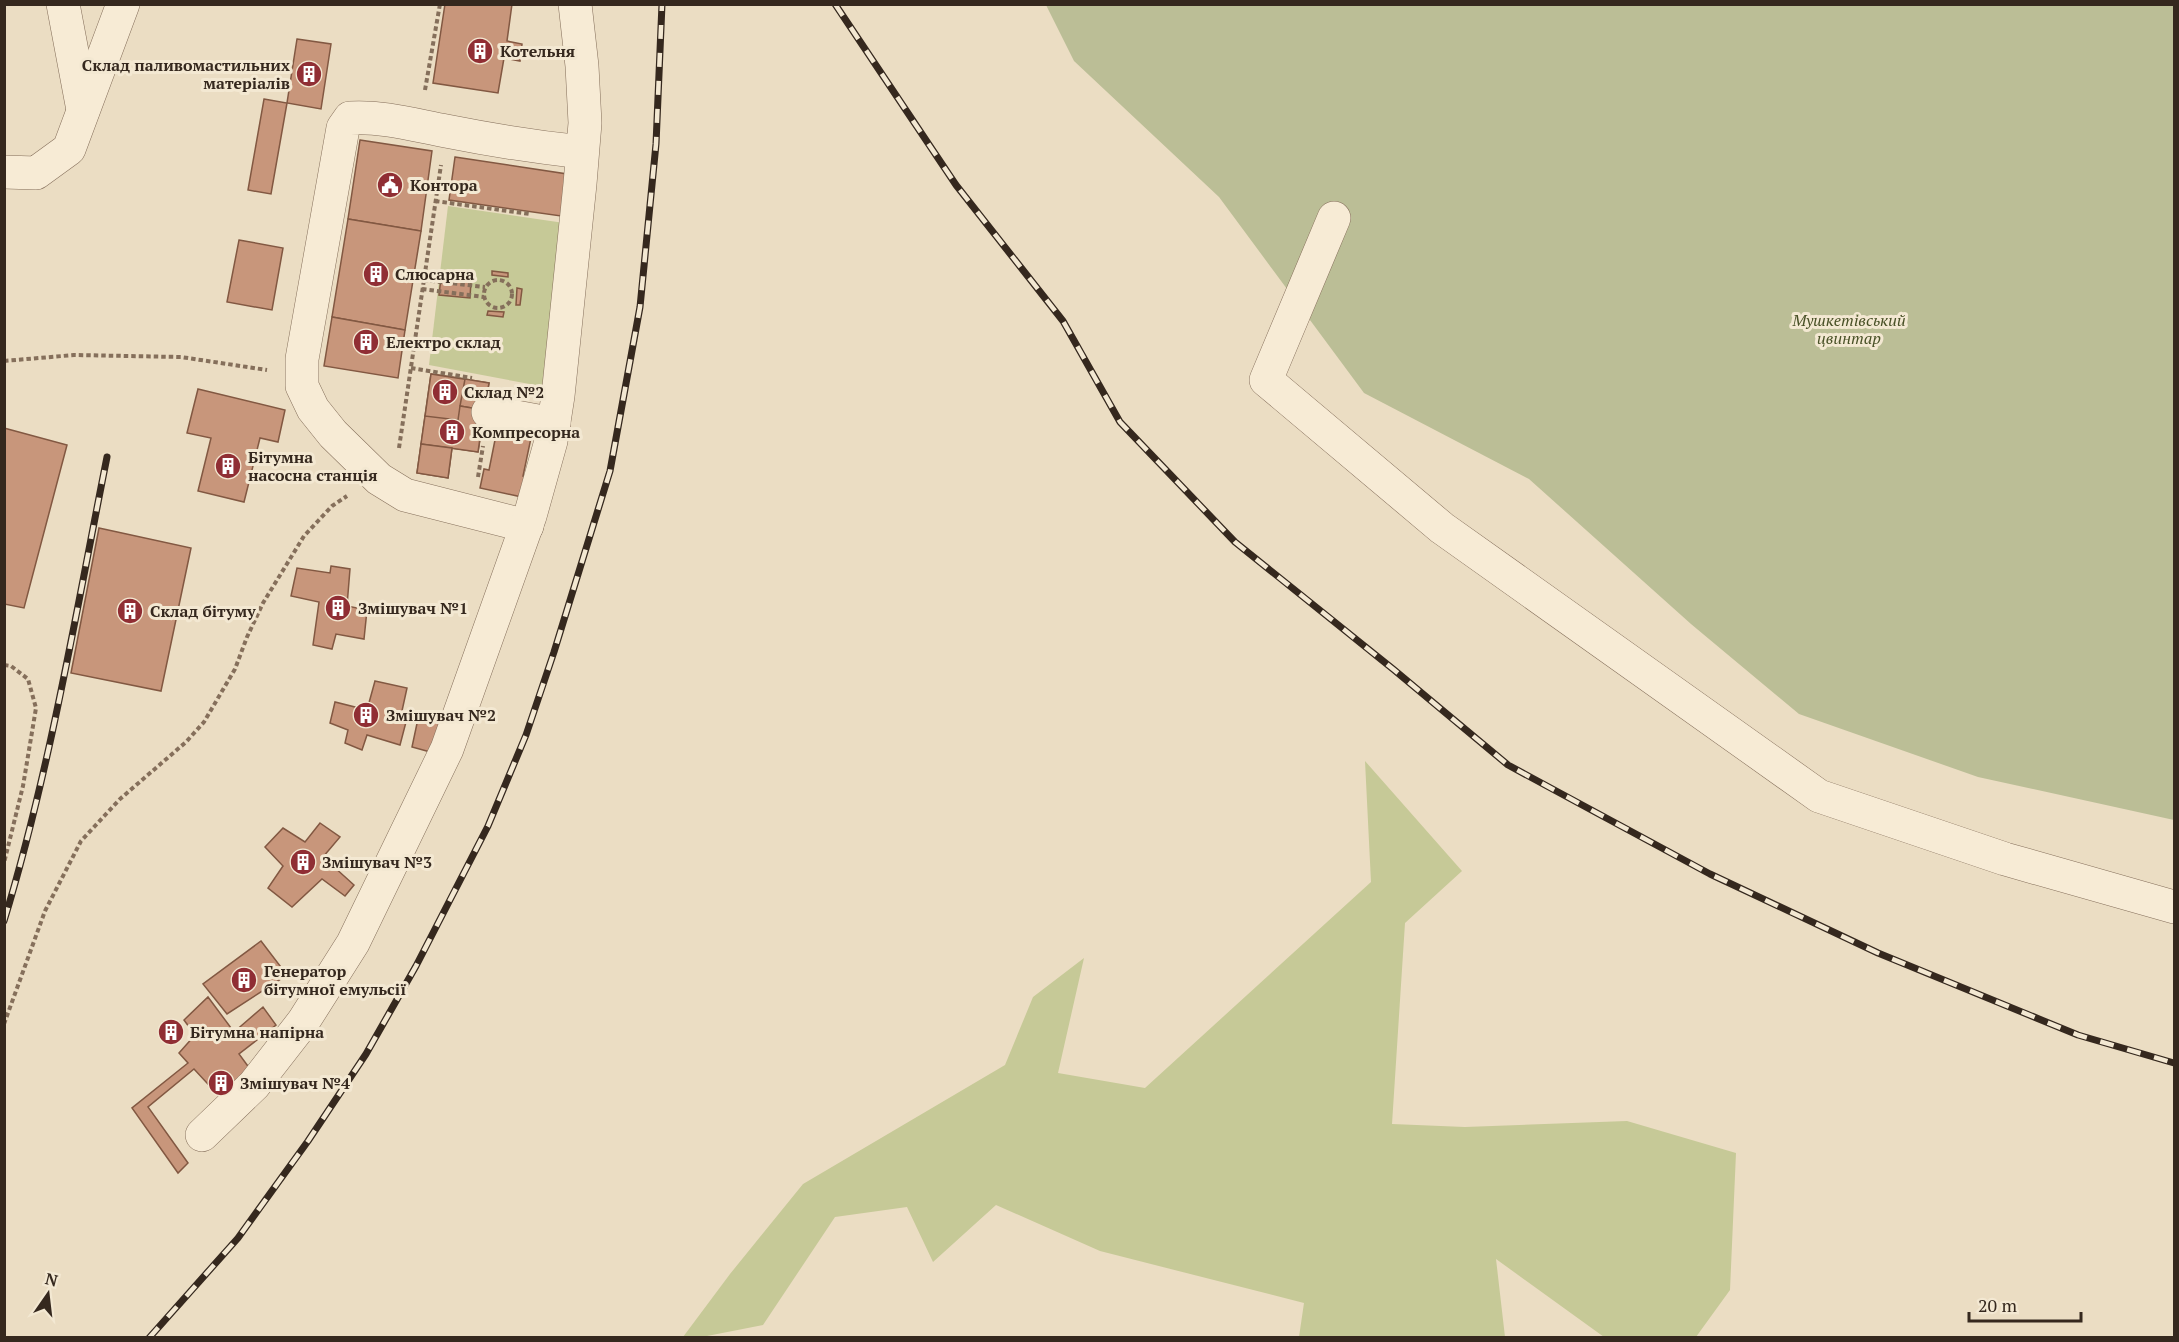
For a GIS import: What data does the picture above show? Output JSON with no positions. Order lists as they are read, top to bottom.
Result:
{
  "parks": ["Мушкетівський цвинтар"],
  "places": {
    "building": [
      "Котельня",
      "Склад паливомастильних матеріалів",
      "Слюсарна",
      "Електро склад",
      "Склад №2",
      "Компресорна",
      "Бітумна насосна станція",
      "Змішувач №1",
      "Склад бітуму",
      "Змішувач №2",
      "Змішувач №3",
      "Генератор бітумної емульсії",
      "Бітумна напірна",
      "Змішувач №4"
    ],
    "public building": ["Контора"]
  },
  "scale_bar": "20 m",
  "north": "top"
}
